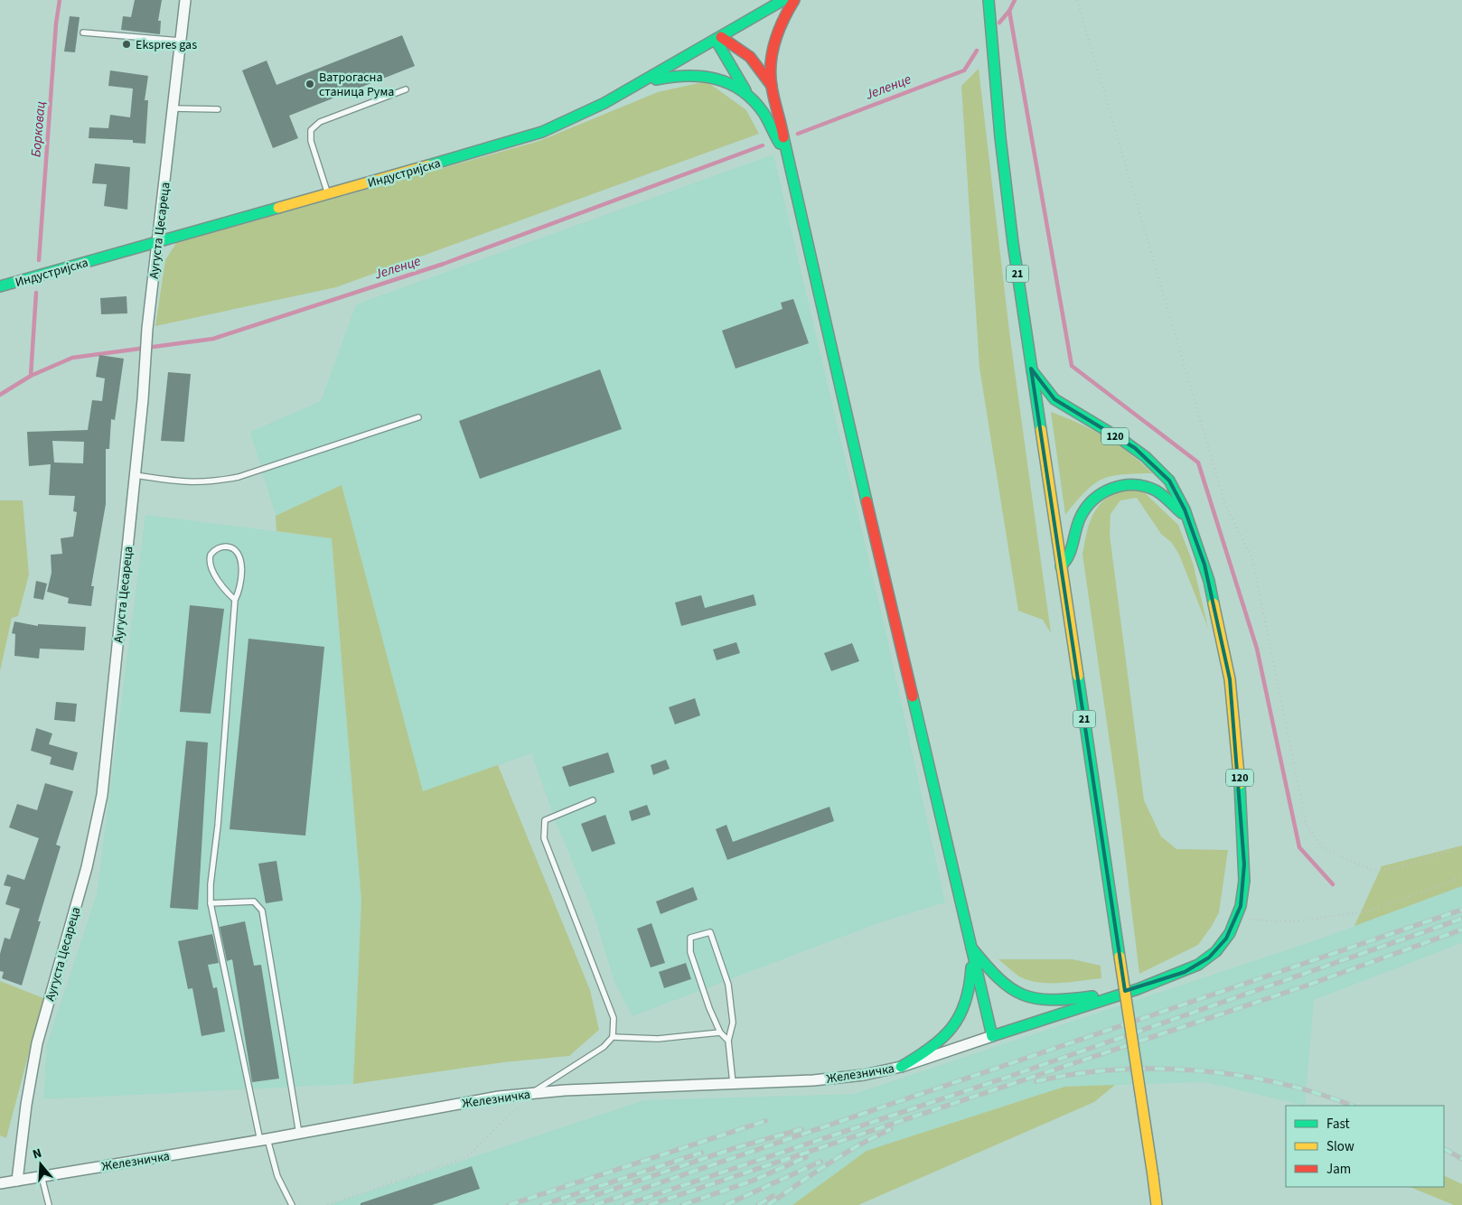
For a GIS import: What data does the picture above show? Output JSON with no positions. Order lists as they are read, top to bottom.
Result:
{
  "streets": {
    "main road": ["Индустријска", "21", "120"],
    "street": ["Аугуста Цесареца", "Железничка"]
  },
  "crossings": [
    ["Индустријска", "Аугуста Цесареца"],
    ["Аугуста Цесареца", "Железничка"],
    ["21", "120"],
    ["120", "Железничка"]
  ],
  "water": ["Јеленце", "Борковац"],
  "places": ["Ekspres gas", "Ватрогасна станица Рума"],
  "legend": ["Fast", "Slow", "Jam"],
  "north": "top"
}
